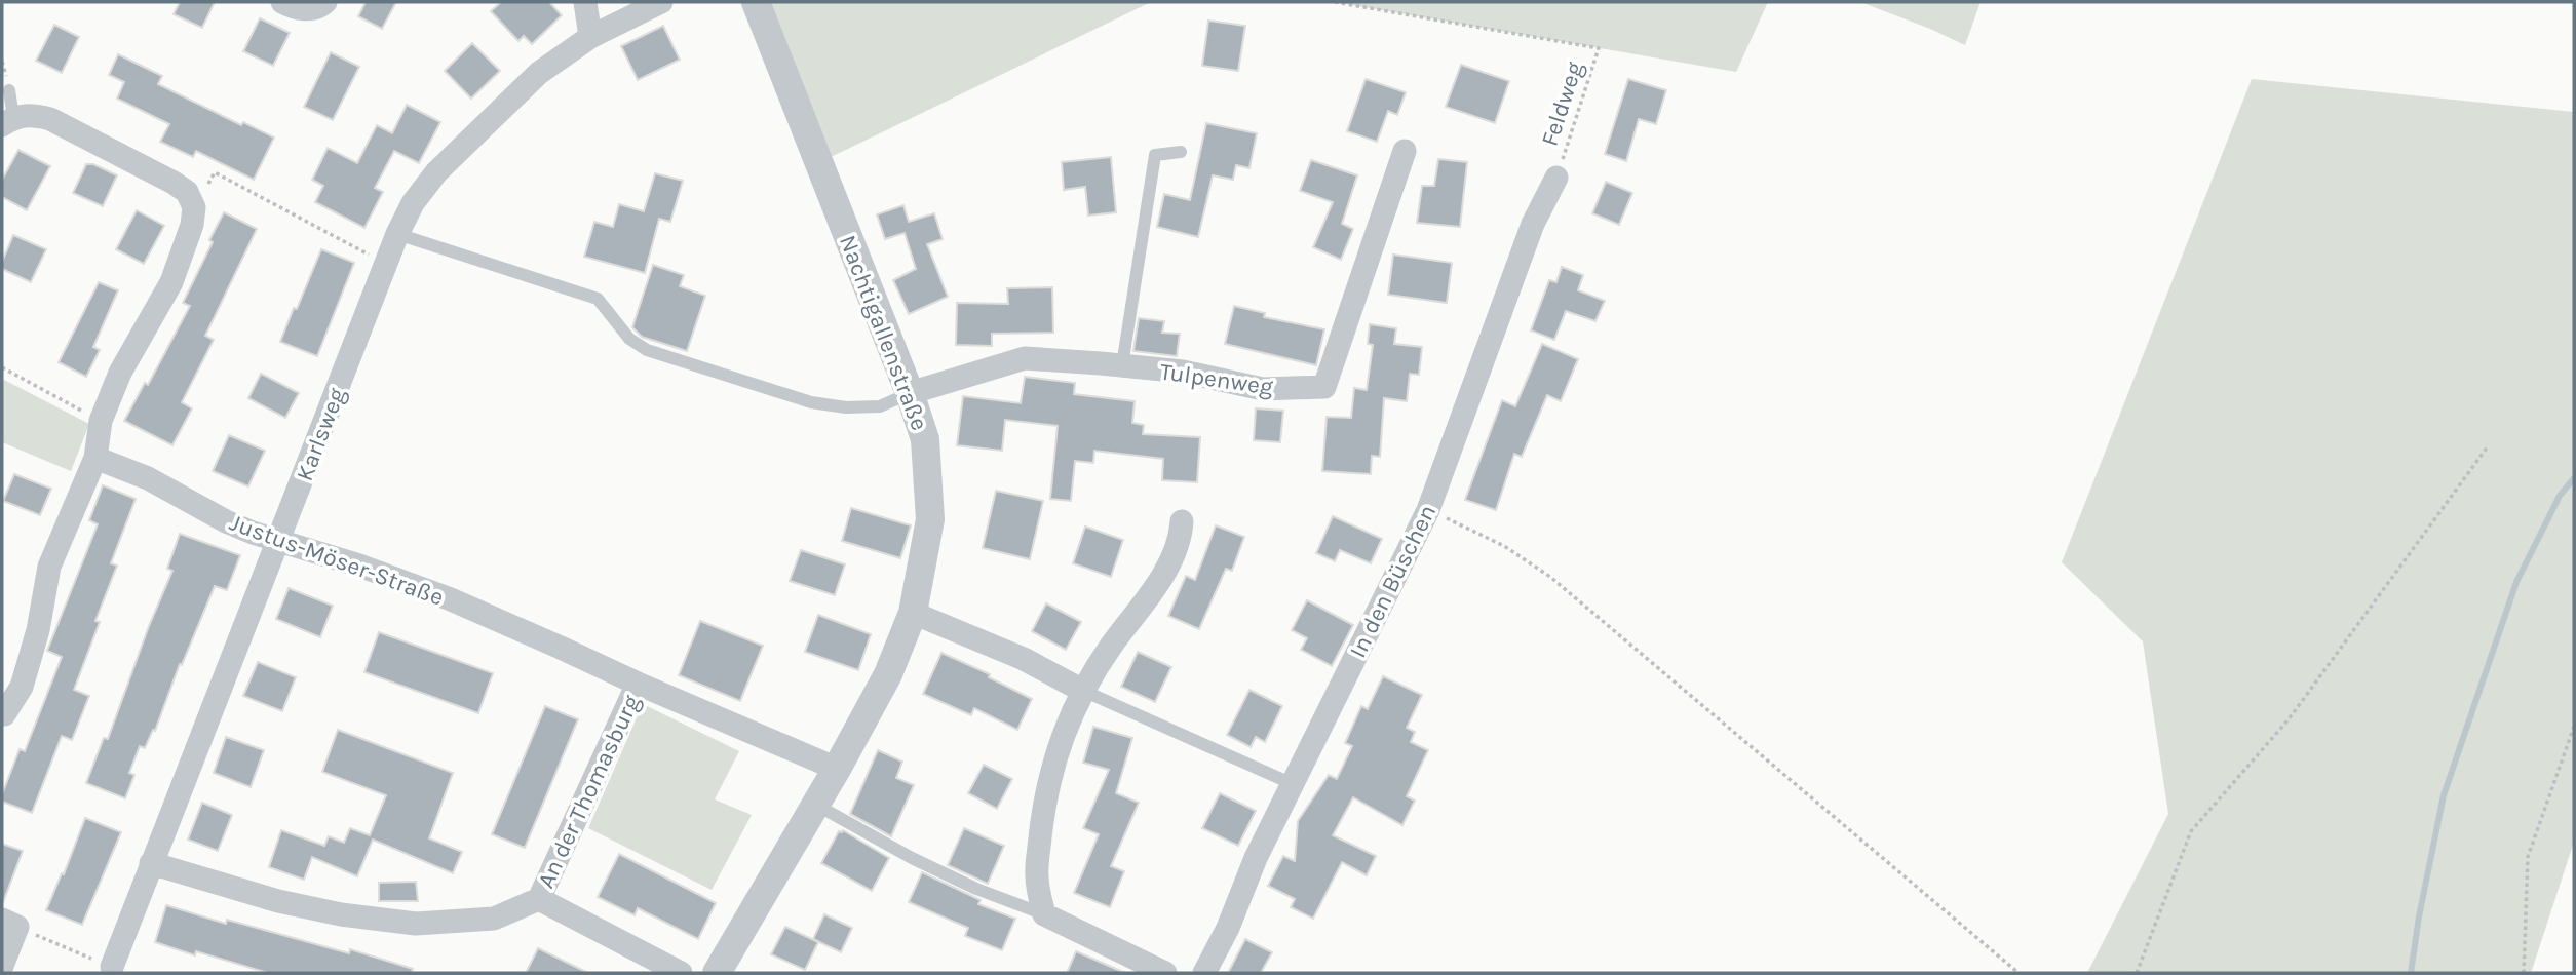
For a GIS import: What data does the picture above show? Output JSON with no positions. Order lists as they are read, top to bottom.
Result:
{
  "streets": {
    "street": [
      "Nachtigallenstraße",
      "Tulpenweg",
      "Karlsweg",
      "Justus-Möser-Straße",
      "In den Büschen",
      "An der Thomasburg"
    ],
    "path": ["Feldweg"]
  },
  "crossings": [
    ["Feldweg", "In den Büschen"],
    ["Nachtigallenstraße", "Tulpenweg"],
    ["Nachtigallenstraße", "Justus-Möser-Straße"],
    ["Karlsweg", "Justus-Möser-Straße"],
    ["Karlsweg", "An der Thomasburg"],
    ["Justus-Möser-Straße", "An der Thomasburg"]
  ]
}
